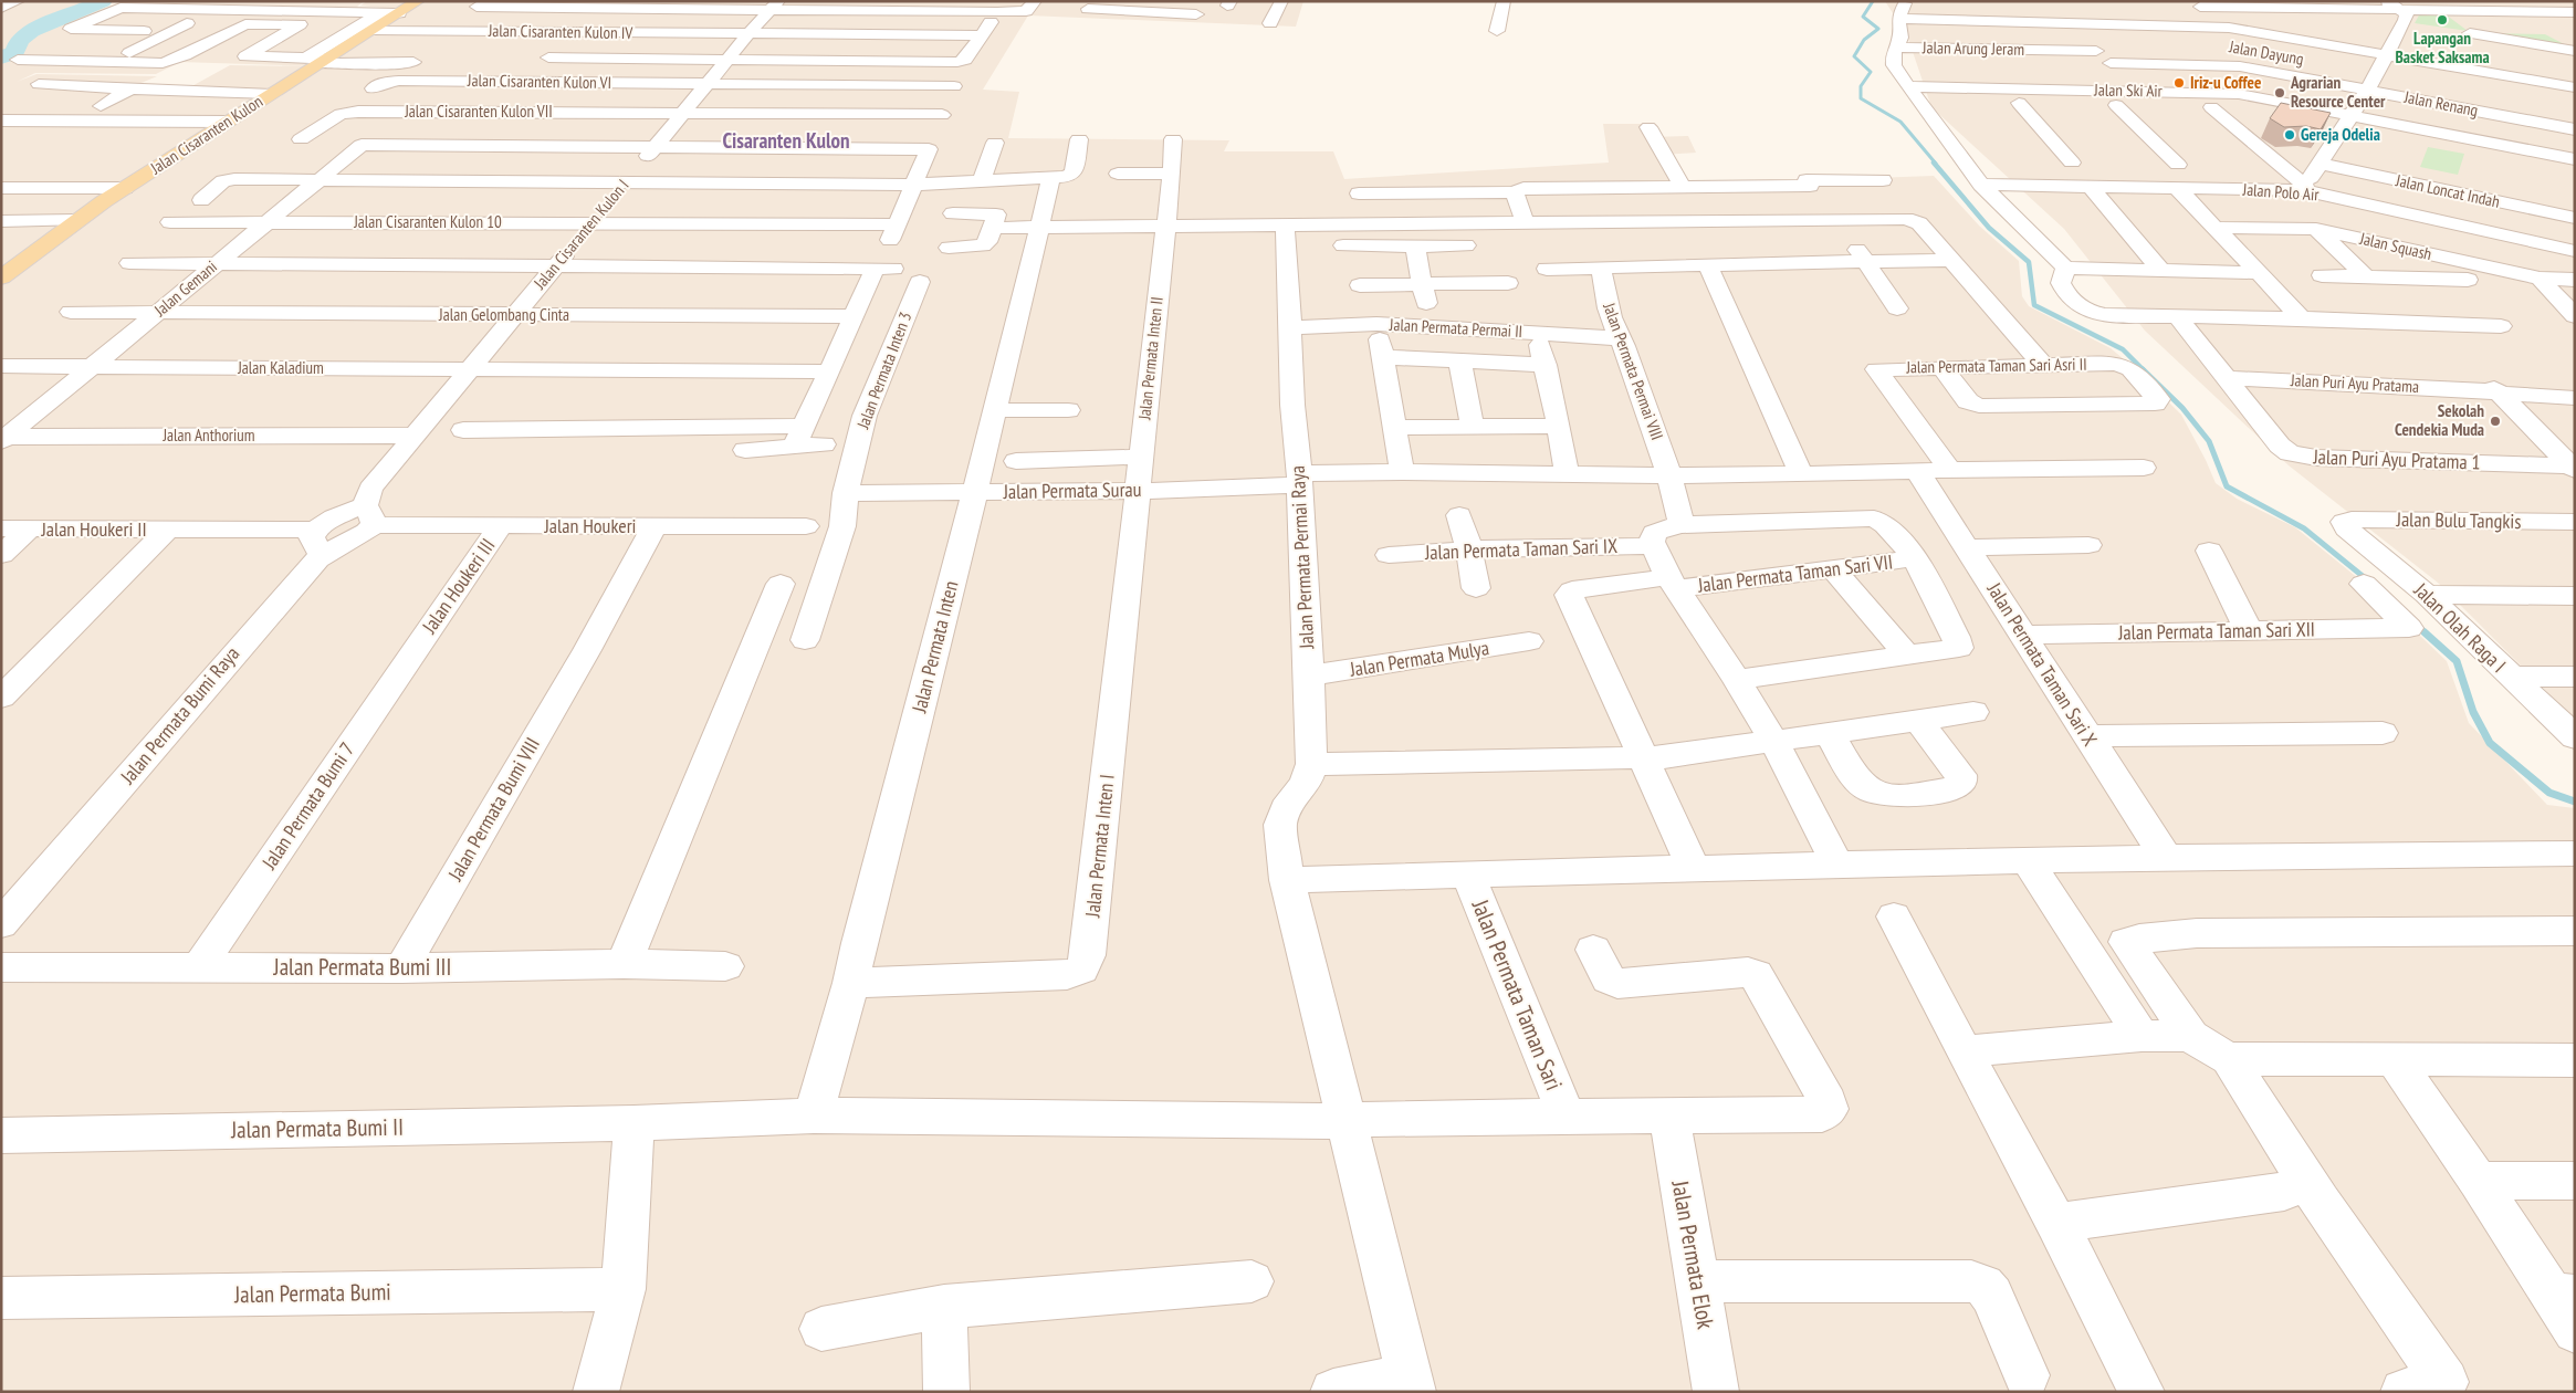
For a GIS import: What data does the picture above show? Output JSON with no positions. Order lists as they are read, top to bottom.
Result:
{
  "streets": {
    "main road": ["Jalan Cisaranten Kulon"],
    "street": [
      "Jalan Cisaranten Kulon IV",
      "Jalan Arung Jeram",
      "Jalan Cisaranten Kulon VI",
      "Jalan Ski Air",
      "Jalan Renang",
      "Jalan Cisaranten Kulon VII",
      "Jalan Loncat Indah",
      "Jalan Polo Air",
      "Jalan Cisaranten Kulon 10",
      "Jalan Cisaranten Kulon I",
      "Jalan Squash",
      "Jalan Gemani",
      "Jalan Gelombang Cinta",
      "Jalan Permata Permai II",
      "Jalan Permata Inten II",
      "Jalan Permata Taman Sari Asri II",
      "Jalan Kaladium",
      "Jalan Permata Inten 3",
      "Jalan Permata Permai VIII",
      "Jalan Puri Ayu Pratama",
      "Jalan Anthorium",
      "Jalan Puri Ayu Pratama 1",
      "Jalan Permata Surau",
      "Jalan Bulu Tangkis",
      "Jalan Houkeri",
      "Jalan Houkeri II",
      "Jalan Permata Taman Sari IX",
      "Jalan Permata Permai Raya",
      "Jalan Permata Taman Sari VII",
      "Jalan Houkeri III",
      "Jalan Olah Raga I",
      "Jalan Permata Taman Sari XII",
      "Jalan Permata Inten",
      "Jalan Permata Mulya",
      "Jalan Permata Taman Sari X",
      "Jalan Permata Bumi Raya",
      "Jalan Permata Bumi 7",
      "Jalan Permata Bumi VIII",
      "Jalan Permata Inten I",
      "Jalan Permata Bumi III",
      "Jalan Permata Taman Sari",
      "Jalan Permata Bumi II",
      "Jalan Permata Elok",
      "Jalan Permata Bumi"
    ]
  },
  "crossings": [
    ["Jalan Cisaranten Kulon IV", "Jalan Cisaranten Kulon"],
    ["Jalan Cisaranten Kulon IV", "Jalan Cisaranten Kulon I"],
    ["Jalan Arung Jeram", "Jalan Ski Air"],
    ["Jalan Arung Jeram", "Jalan Polo Air"],
    ["Jalan Cisaranten Kulon VI", "Jalan Cisaranten Kulon I"],
    ["Jalan Cisaranten Kulon VII", "Jalan Cisaranten Kulon I"],
    ["Jalan Cisaranten Kulon 10", "Jalan Cisaranten Kulon I"],
    ["Jalan Cisaranten Kulon 10", "Jalan Gemani"],
    ["Jalan Cisaranten Kulon I", "Jalan Gemani"],
    ["Jalan Cisaranten Kulon I", "Jalan Gelombang Cinta"],
    ["Jalan Cisaranten Kulon I", "Jalan Kaladium"],
    ["Jalan Cisaranten Kulon I", "Jalan Anthorium"],
    ["Jalan Cisaranten Kulon I", "Jalan Houkeri"],
    ["Jalan Cisaranten Kulon I", "Jalan Permata Bumi Raya"],
    ["Jalan Gemani", "Jalan Gelombang Cinta"],
    ["Jalan Gemani", "Jalan Kaladium"],
    ["Jalan Gemani", "Jalan Anthorium"],
    ["Jalan Permata Permai II", "Jalan Permata Permai VIII"],
    ["Jalan Permata Permai II", "Jalan Permata Permai Raya"],
    ["Jalan Permata Inten II", "Jalan Permata Surau"],
    ["Jalan Permata Inten II", "Jalan Permata Inten I"],
    ["Jalan Permata Inten 3", "Jalan Permata Surau"],
    ["Jalan Permata Permai VIII", "Jalan Permata Surau"],
    ["Jalan Puri Ayu Pratama", "Jalan Puri Ayu Pratama 1"],
    ["Jalan Permata Surau", "Jalan Permata Permai Raya"],
    ["Jalan Permata Surau", "Jalan Permata Inten"],
    ["Jalan Permata Surau", "Jalan Permata Inten I"],
    ["Jalan Bulu Tangkis", "Jalan Olah Raga I"],
    ["Jalan Houkeri", "Jalan Houkeri III"],
    ["Jalan Houkeri", "Jalan Permata Bumi Raya"],
    ["Jalan Houkeri", "Jalan Permata Bumi VIII"],
    ["Jalan Permata Permai Raya", "Jalan Permata Mulya"],
    ["Jalan Permata Permai Raya", "Jalan Permata Bumi II"],
    ["Jalan Houkeri III", "Jalan Permata Bumi 7"],
    ["Jalan Permata Taman Sari XII", "Jalan Permata Taman Sari X"],
    ["Jalan Permata Inten", "Jalan Permata Inten I"],
    ["Jalan Permata Inten", "Jalan Permata Bumi II"],
    ["Jalan Permata Bumi 7", "Jalan Permata Bumi III"],
    ["Jalan Permata Bumi VIII", "Jalan Permata Bumi III"],
    ["Jalan Permata Taman Sari", "Jalan Permata Bumi II"],
    ["Jalan Permata Bumi II", "Jalan Permata Elok"]
  ],
  "districts": ["Cisaranten Kulon"],
  "places": [
    "Lapangan Basket Saksama",
    "Iriz-u Coffee",
    "Agrarian Resource Center",
    "Gereja Odelia",
    "Sekolah Cendekia Muda"
  ]
}
